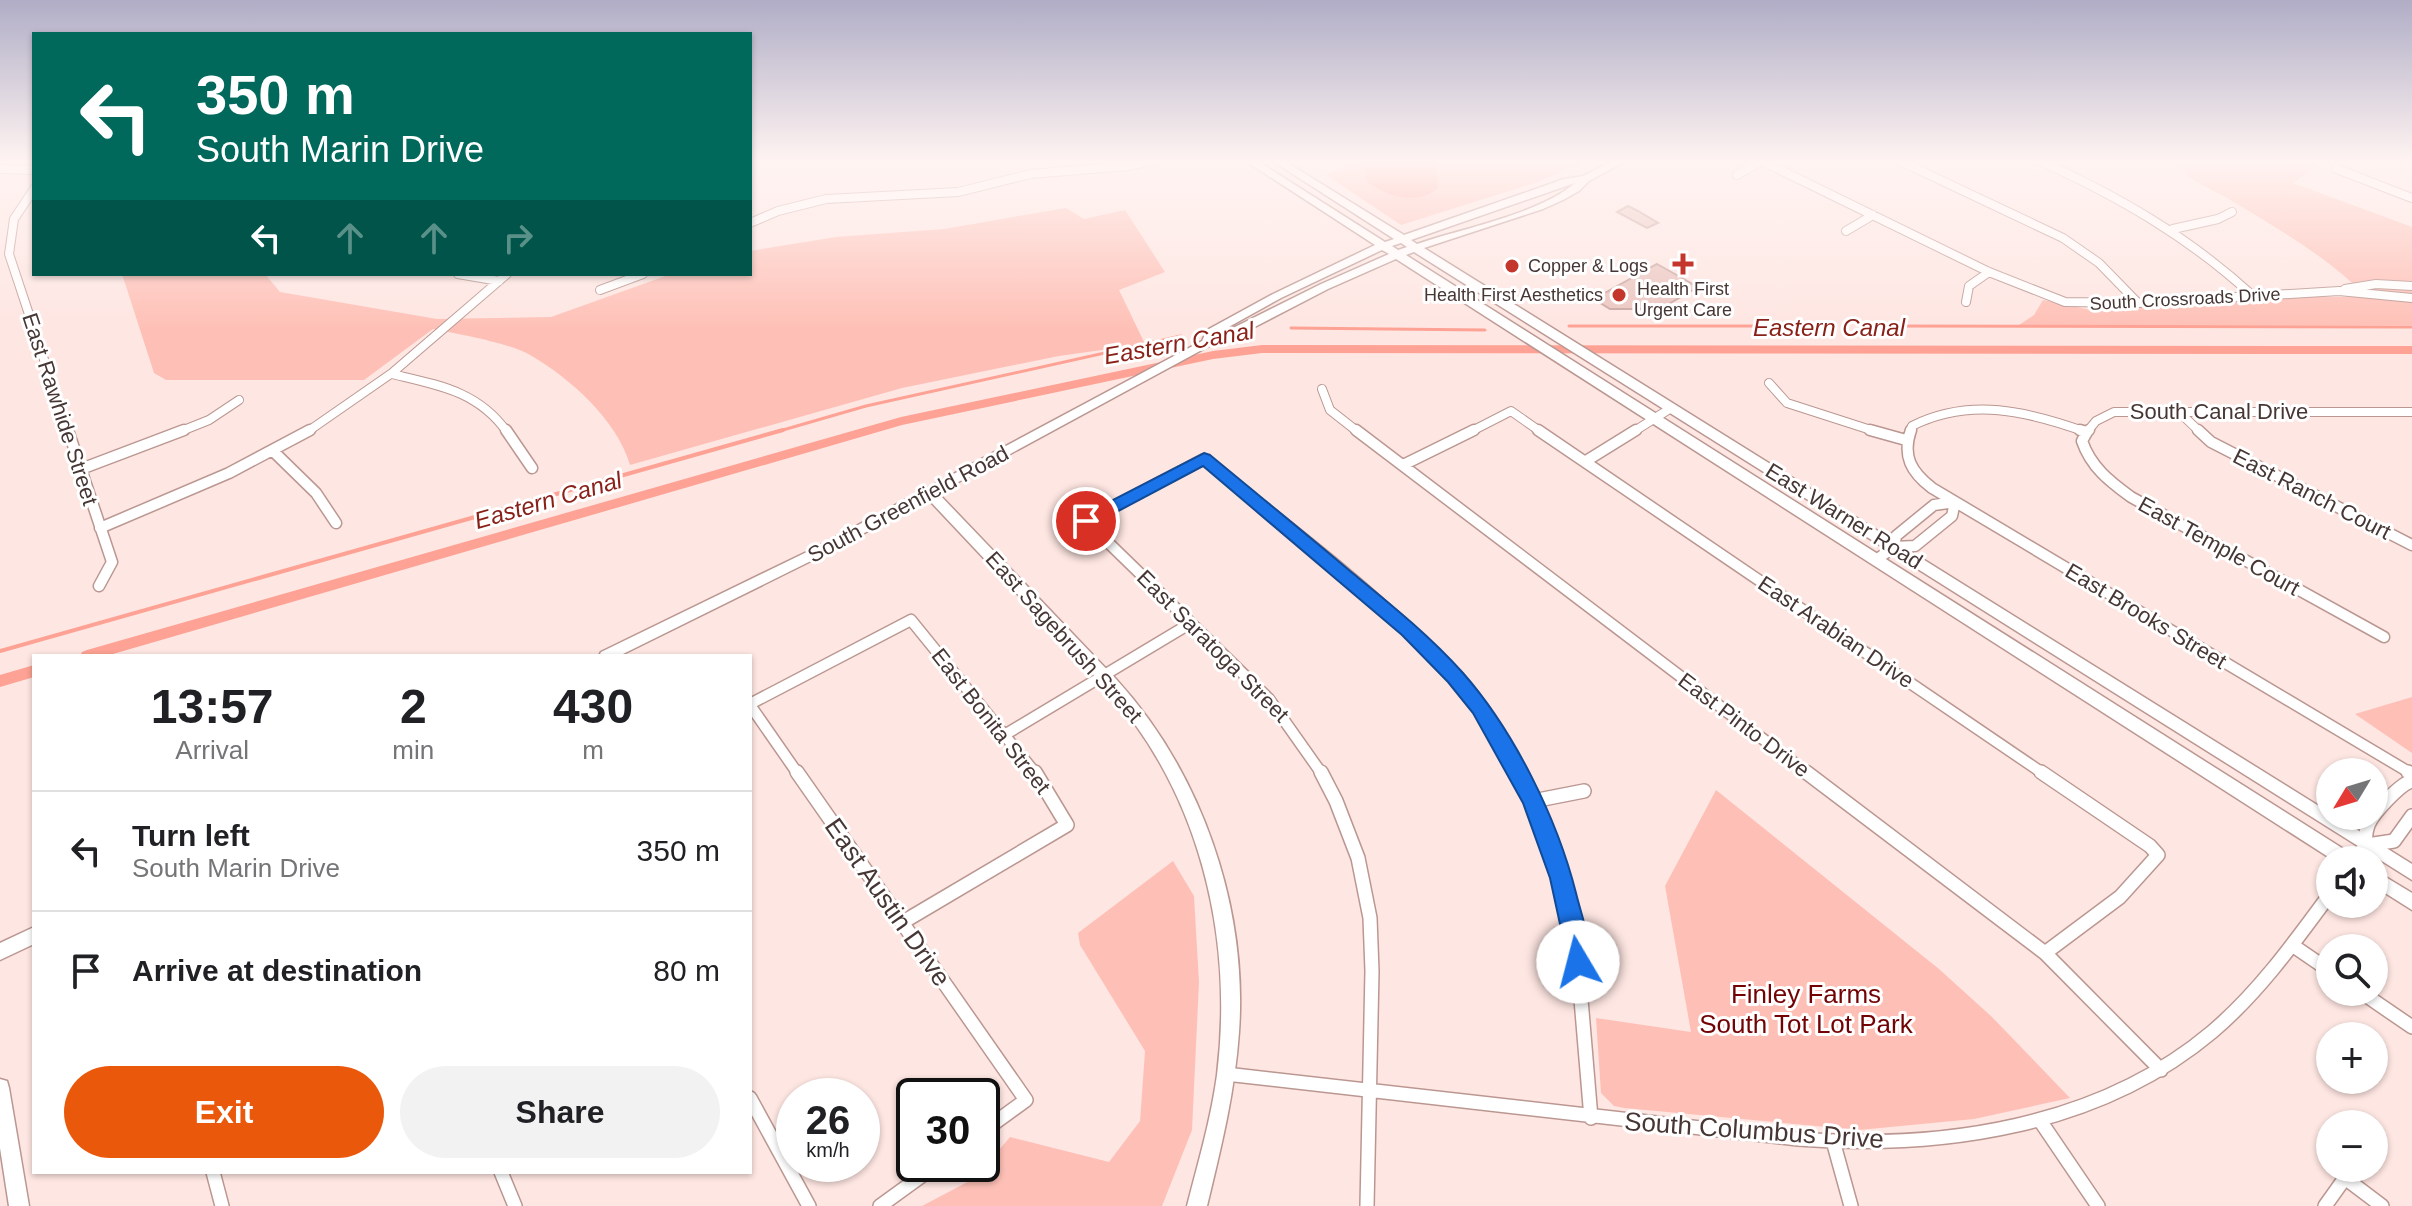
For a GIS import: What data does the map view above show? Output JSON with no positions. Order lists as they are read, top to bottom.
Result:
{
  "streets": {
    "main road": ["South Greenfield Road", "East Warner Road", "East Sagebrush Street"],
    "street": [
      "South Crossroads Drive",
      "East Rawhide Street",
      "South Canal Drive",
      "East Ranch Court",
      "East Temple Court",
      "East Brooks Street",
      "East Arabian Drive",
      "East Saratoga Street",
      "East Bonita Street",
      "East Pinto Drive",
      "East Austin Drive",
      "South Columbus Drive"
    ]
  },
  "crossings": [
    ["South Canal Drive", "East Ranch Court"],
    ["South Canal Drive", "East Temple Court"],
    ["South Greenfield Road", "East Warner Road"],
    ["South Greenfield Road", "East Sagebrush Street"],
    ["East Arabian Drive", "East Pinto Drive"],
    ["East Sagebrush Street", "South Columbus Drive"],
    ["East Saratoga Street", "South Columbus Drive"],
    ["East Bonita Street", "East Austin Drive"],
    ["East Pinto Drive", "South Columbus Drive"]
  ],
  "water": ["Eastern Canal"],
  "parks": ["Finley Farms South Tot Lot Park"],
  "places": {
    "health": ["Health First Urgent Care"],
    "other": ["Copper & Logs", "Health First Aesthetics"]
  },
  "north": "bottom left",
  "page": {
    "turn": ["350 m", "South Marin Drive"],
    "eta": [
      "13:57",
      "Arrival",
      "2",
      "min",
      "430",
      "m"
    ],
    "map_buttons": ["+", "−"],
    "list": [
      {
        "name": "Turn left",
        "note": "South Marin Drive",
        "value": "350 m"
      },
      {
        "name": "Arrive at destination",
        "value": "80 m"
      }
    ],
    "buttons": ["Exit", "Share"],
    "speed": "26 km/h",
    "limit": "30"
  }
}
